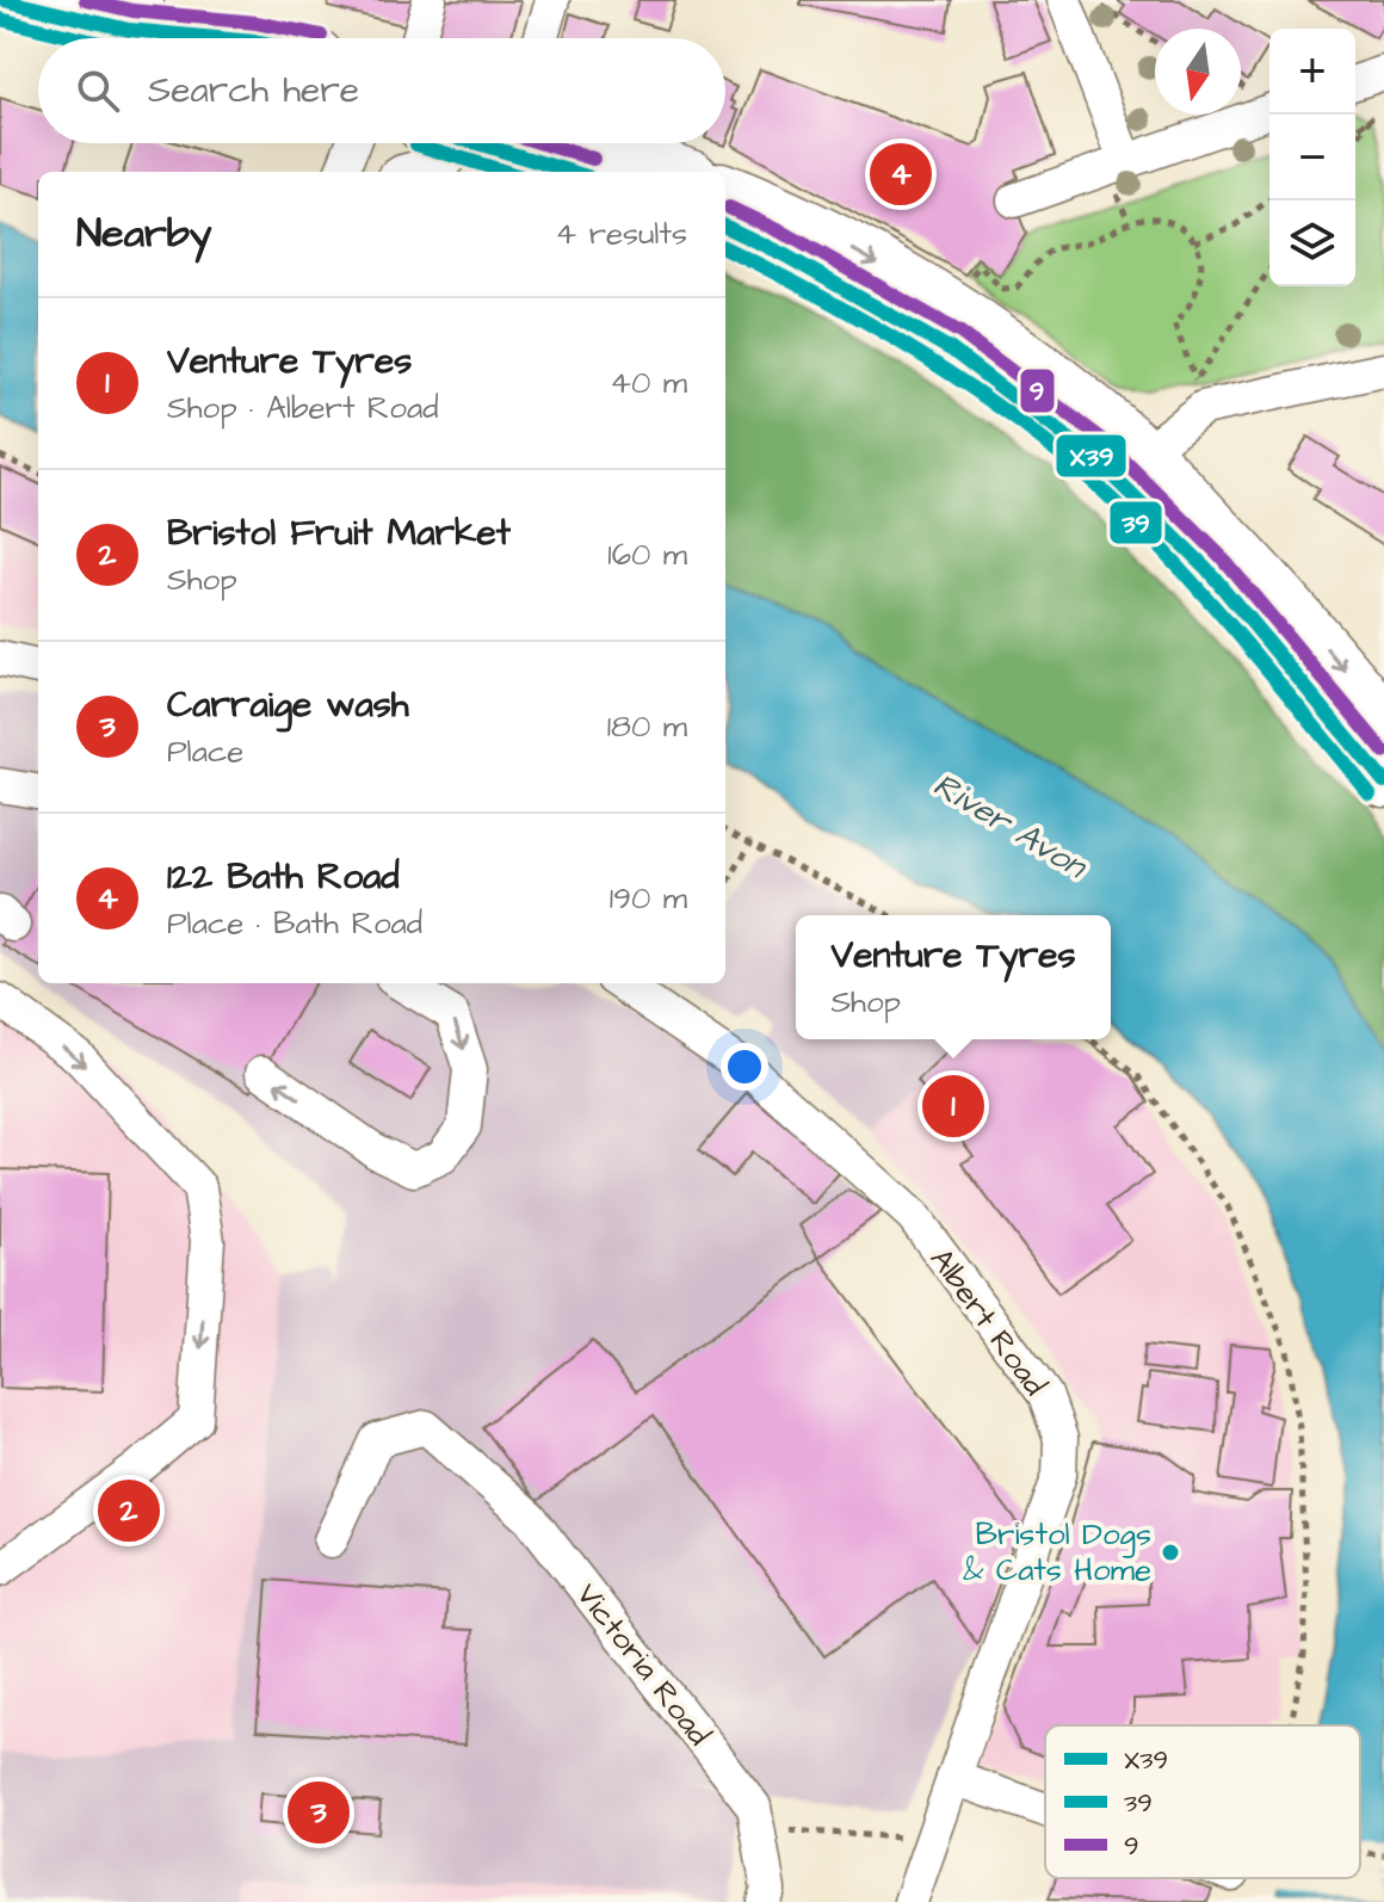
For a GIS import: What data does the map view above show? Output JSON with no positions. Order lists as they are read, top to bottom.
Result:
{
  "streets": {
    "street": ["Albert Road", "Victoria Road"]
  },
  "water": ["River Avon"],
  "places": ["Bristol Dogs & Cats Home"],
  "lines": ["transit line X39", "transit line 9", "transit line 39"],
  "legend": ["X39", "39", "9"],
  "north": "bottom",
  "page": {
    "map_buttons": ["+", "−"],
    "search": "Search here",
    "pins": [
      "4",
      "1",
      "2",
      "3"
    ],
    "heading": ["Nearby", "4 results"],
    "list": [
      {
        "mark": "1",
        "name": "Venture Tyres",
        "note": "Shop · Albert Road",
        "value": "40 m"
      },
      {
        "mark": "2",
        "name": "Bristol Fruit Market",
        "note": "Shop",
        "value": "160 m"
      },
      {
        "mark": "3",
        "name": "Carraige wash",
        "note": "Place",
        "value": "180 m"
      },
      {
        "mark": "4",
        "name": "122 Bath Road",
        "note": "Place · Bath Road",
        "value": "190 m"
      }
    ],
    "popup": ["Venture Tyres", "Shop"]
  }
}
